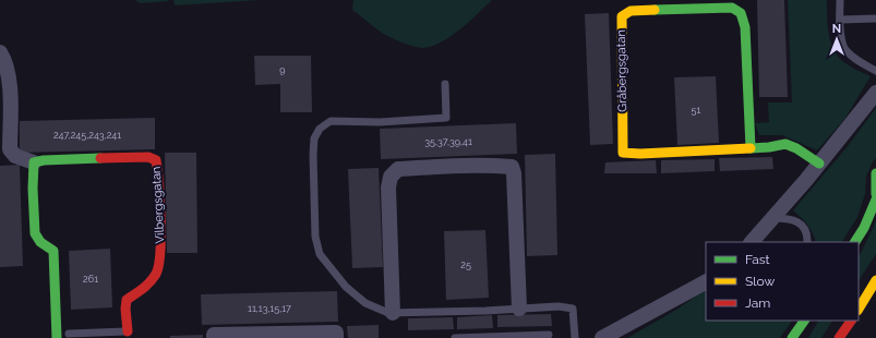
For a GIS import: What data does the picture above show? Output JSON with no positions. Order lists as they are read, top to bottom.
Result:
{
  "streets": {
    "street": ["Gråbergsgatan", "Vilbergsgatan"]
  },
  "house_numbers": [
    "9",
    "51",
    "247,245,243,241",
    "35,37,39,41",
    "25",
    "261",
    "11,13,15,17"
  ],
  "legend": ["Fast", "Slow", "Jam"],
  "north": "top"
}
